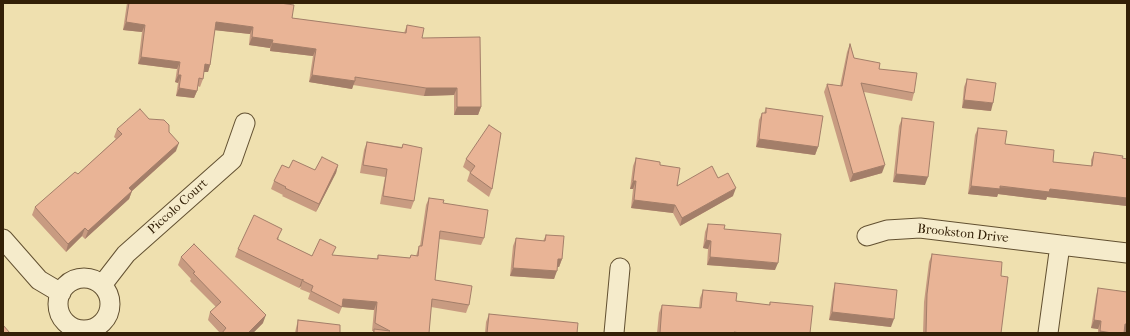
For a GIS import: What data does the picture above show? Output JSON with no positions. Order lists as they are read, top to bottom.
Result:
{
  "streets": {
    "street": ["Piccolo Court", "Brookston Drive"]
  }
}
